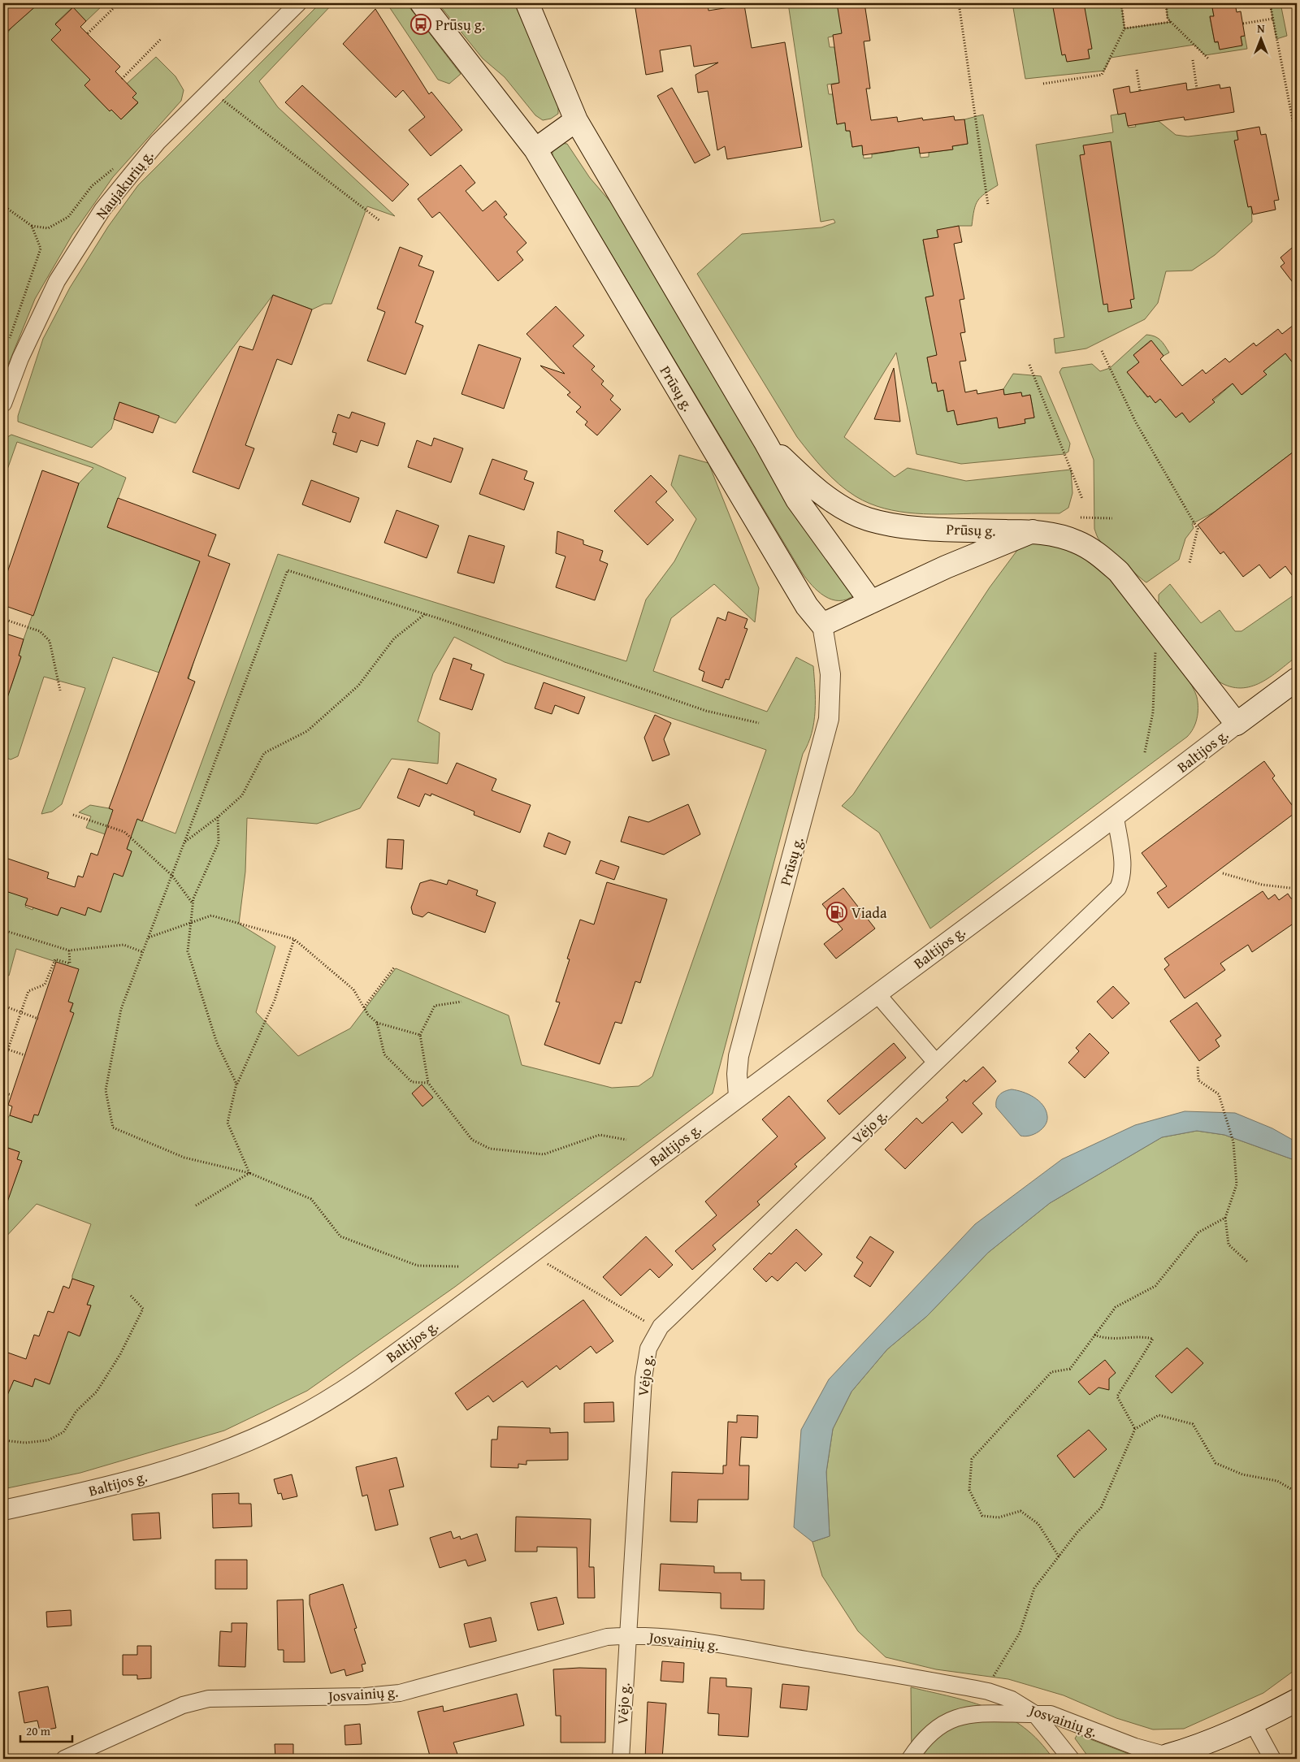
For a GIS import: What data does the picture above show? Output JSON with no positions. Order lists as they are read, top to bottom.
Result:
{
  "streets": {
    "main road": ["Prūsų g.", "Baltijos g.", "Josvainių g."],
    "street": ["Naujakurių g.", "Vėjo g."]
  },
  "crossings": [
    ["Prūsų g.", "Baltijos g."],
    ["Baltijos g.", "Vėjo g."],
    ["Vėjo g.", "Josvainių g."]
  ],
  "places": {
    "bus stop": ["Prūsų g."],
    "fuel station": ["Viada"]
  },
  "scale_bar": "20 m",
  "north": "top"
}
